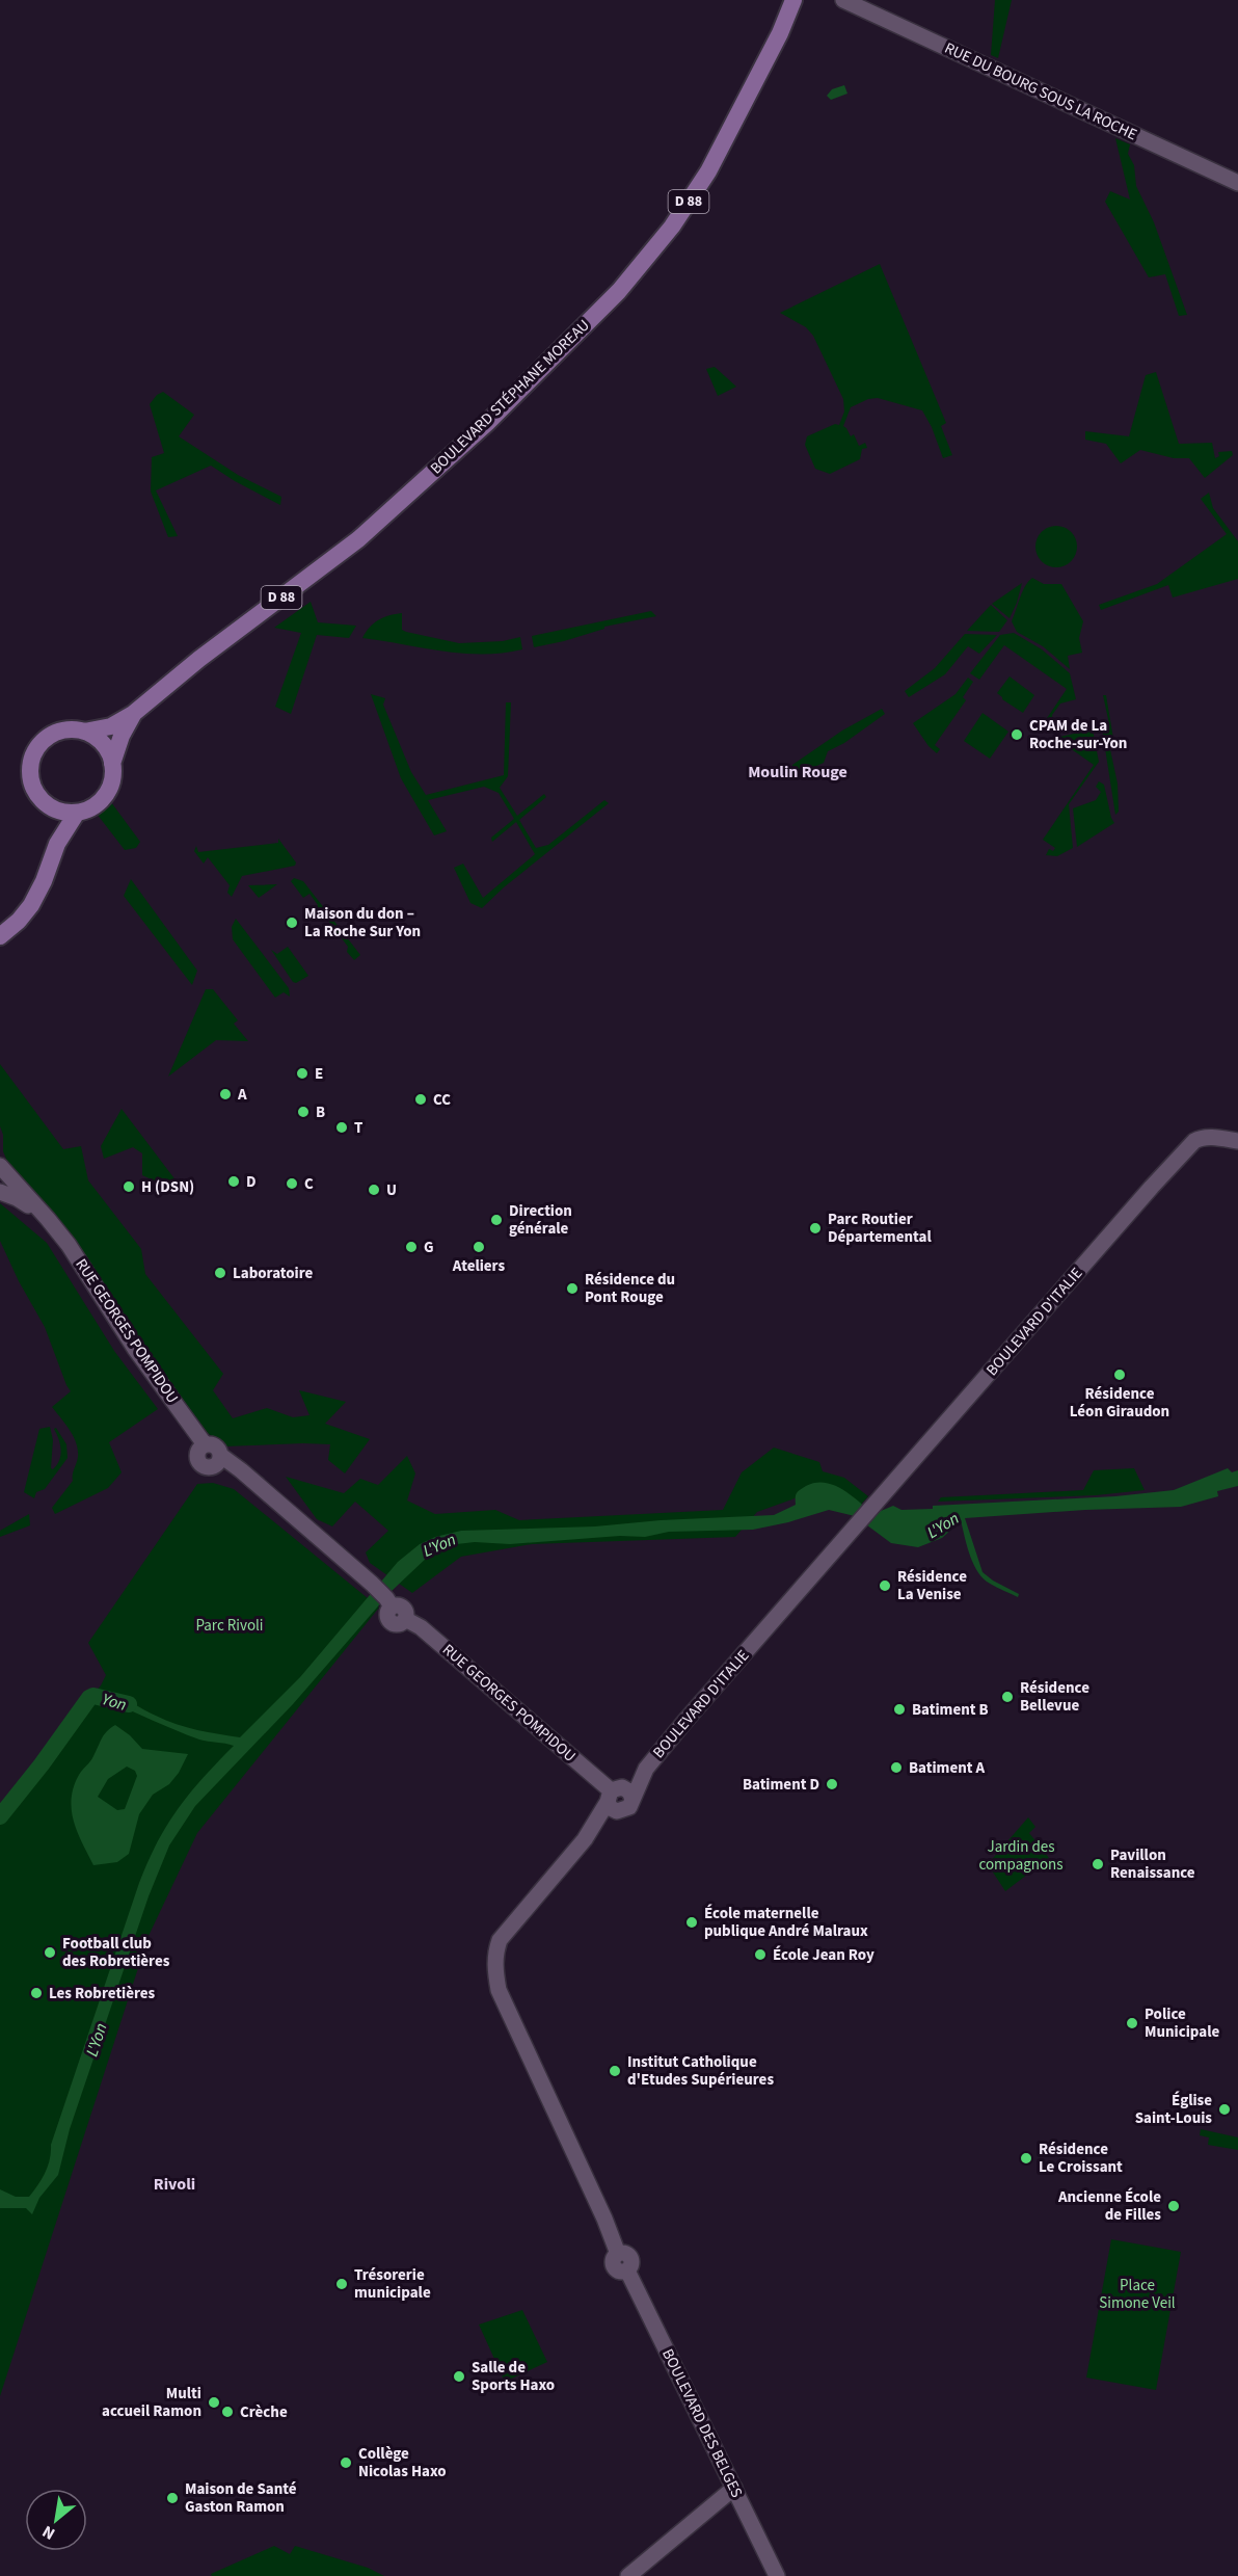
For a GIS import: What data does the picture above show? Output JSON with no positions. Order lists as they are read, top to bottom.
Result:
{
  "streets": {
    "main road": [
      "RUE DU BOURG SOUS LA ROCHE",
      "D 88",
      "BOULEVARD STÉPHANE MOREAU",
      "BOULEVARD D'ITALIE",
      "RUE GEORGES POMPIDOU",
      "BOULEVARD DES BELGES"
    ]
  },
  "crossings": [
    ["BOULEVARD D'ITALIE", "RUE GEORGES POMPIDOU"],
    ["BOULEVARD D'ITALIE", "BOULEVARD DES BELGES"]
  ],
  "districts": ["Moulin Rouge", "Rivoli"],
  "water": ["L'Yon", "Yon"],
  "parks": ["Parc Rivoli", "Jardin des compagnons", "Place Simone Veil"],
  "places": [
    "CPAM de La Roche-sur-Yon",
    "Maison du don – La Roche Sur Yon",
    "E",
    "A",
    "CC",
    "B",
    "T",
    "D",
    "C",
    "H (DSN)",
    "U",
    "Direction générale",
    "Parc Routier Départemental",
    "G",
    "Ateliers",
    "Laboratoire",
    "Résidence du Pont Rouge",
    "Résidence Léon Giraudon",
    "Résidence La Venise",
    "Résidence Bellevue",
    "Batiment B",
    "Batiment A",
    "Batiment D",
    "Pavillon Renaissance",
    "École maternelle publique André Malraux",
    "Football club des Robretières",
    "École Jean Roy",
    "Les Robretières",
    "Police Municipale",
    "Institut Catholique d'Etudes Supérieures",
    "Église Saint-Louis",
    "Résidence Le Croissant",
    "Ancienne École de Filles",
    "Trésorerie municipale",
    "Salle de Sports Haxo",
    "Multi accueil Ramon",
    "Crèche",
    "Collège Nicolas Haxo",
    "Maison de Santé Gaston Ramon"
  ],
  "north": "bottom left"
}
